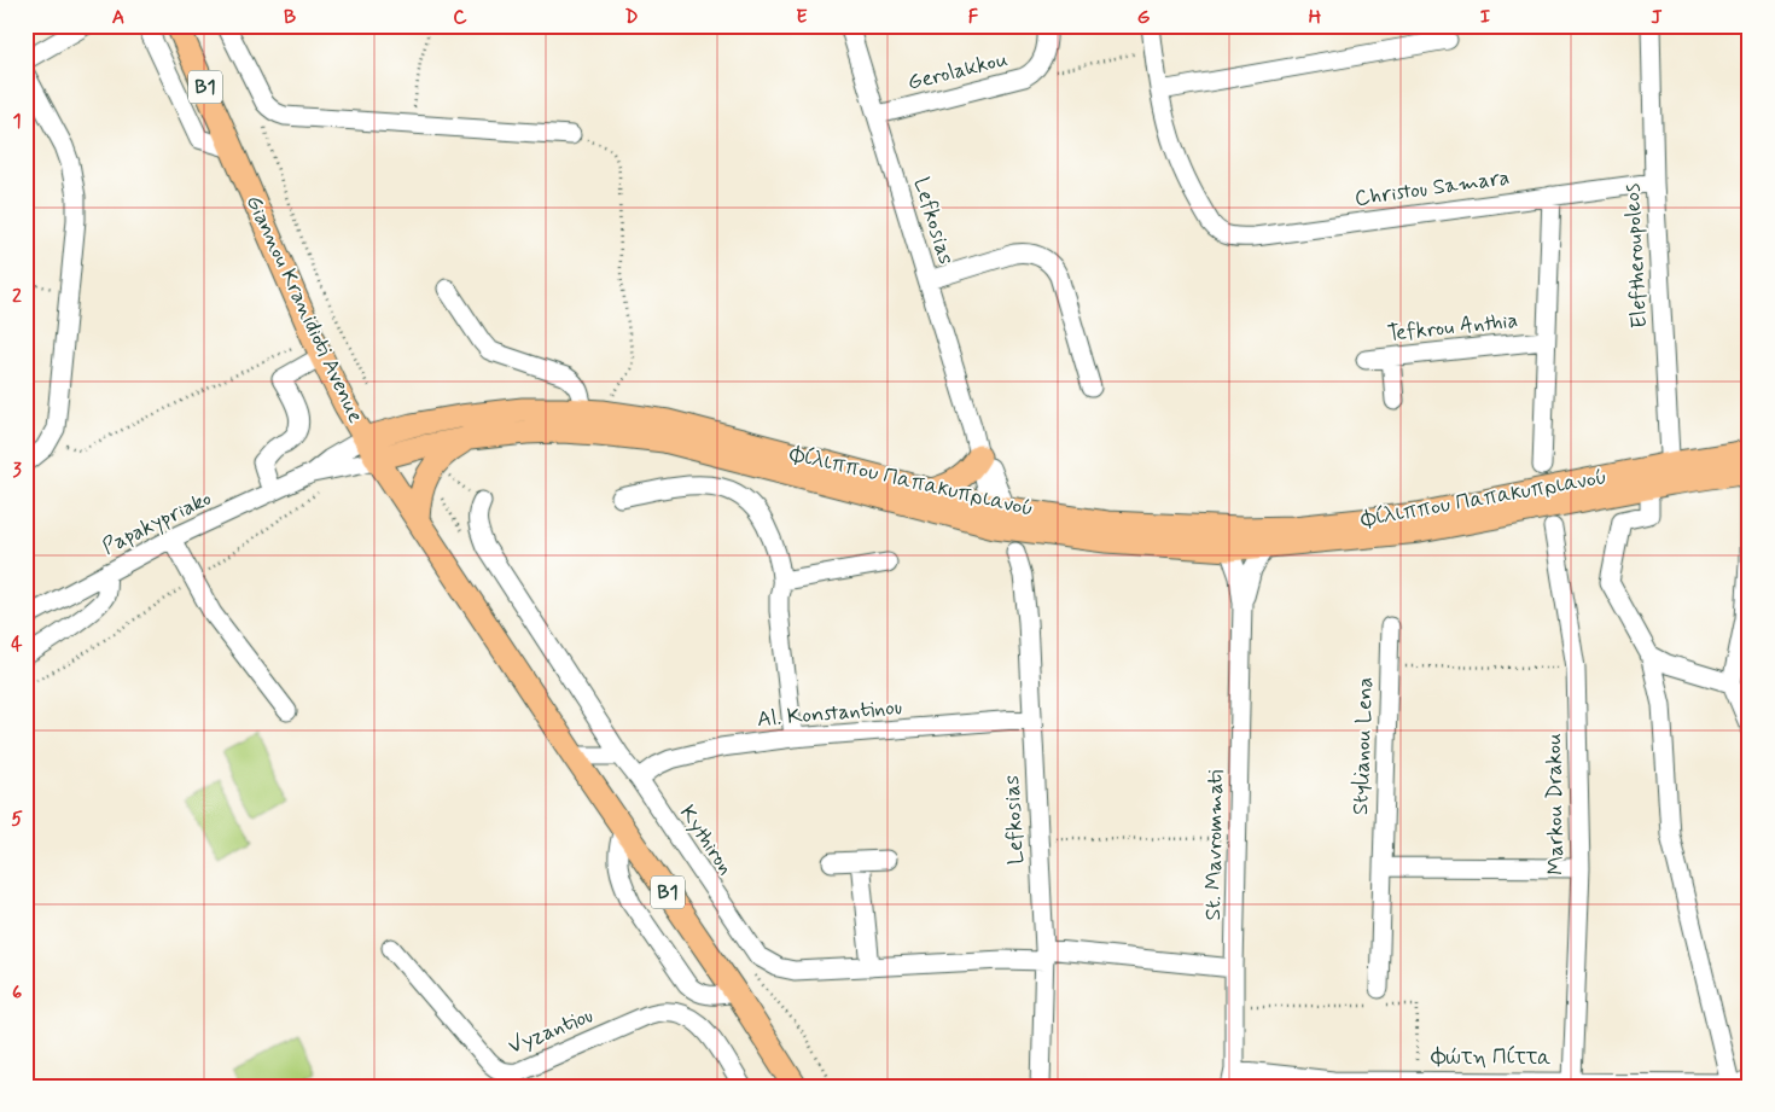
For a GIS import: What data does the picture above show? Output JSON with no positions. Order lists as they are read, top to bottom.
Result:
{
  "streets": {
    "main road": ["B1", "Giannou Kranidioti Avenue", "Φίλιππου Παπακυπριανού"],
    "street": [
      "Gerolakkou",
      "Christou Samara",
      "Lefkosias",
      "Eleftheroupoleos",
      "Tefkrou Anthia",
      "Papakypriako",
      "Al. Konstantinou",
      "Stylianou Lena",
      "Markou Drakou",
      "Kythiron",
      "St. Mavrommati",
      "Vyzantiou",
      "Φώτη Πίττα"
    ]
  },
  "crossings": [
    ["Gerolakkou", "Lefkosias"],
    ["B1", "Giannou Kranidioti Avenue"],
    ["Christou Samara", "Eleftheroupoleos"],
    ["Lefkosias", "Φίλιππου Παπακυπριανού"],
    ["Lefkosias", "Al. Konstantinou"],
    ["Lefkosias", "Kythiron"],
    ["Eleftheroupoleos", "Φίλιππου Παπακυπριανού"],
    ["Giannou Kranidioti Avenue", "Φίλιππου Παπακυπριανού"],
    ["Giannou Kranidioti Avenue", "Papakypriako"],
    ["Φίλιππου Παπακυπριανού", "Papakypriako"],
    ["Φίλιππου Παπακυπριανού", "St. Mavrommati"],
    ["Al. Konstantinou", "Kythiron"],
    ["Markou Drakou", "Φώτη Πίττα"],
    ["Kythiron", "St. Mavrommati"],
    ["St. Mavrommati", "Φώτη Πίττα"]
  ],
  "grid": {
    "columns": [
      "A",
      "B",
      "C",
      "D",
      "E",
      "F",
      "G",
      "H",
      "I",
      "J"
    ],
    "rows": [
      "1",
      "2",
      "3",
      "4",
      "5",
      "6"
    ]
  }
}
